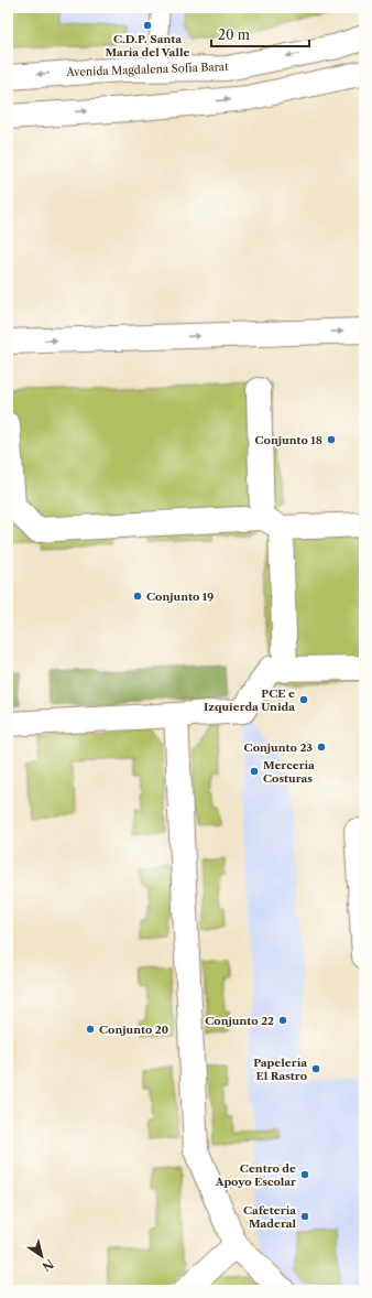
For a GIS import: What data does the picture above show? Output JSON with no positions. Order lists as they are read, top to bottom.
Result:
{
  "streets": {
    "street": ["Avenida Magdalena Sofía Barat"]
  },
  "places": [
    "C.D.P. Santa María del Valle",
    "Conjunto 18",
    "Conjunto 19",
    "PCE e Izquierda Unida",
    "Conjunto 23",
    "Mercería Costuras",
    "Conjunto 22",
    "Conjunto 20",
    "Papelería El Rastro",
    "Centro de Apoyo Escolar",
    "Cafetería Maderal"
  ],
  "scale_bar": "20 m",
  "north": "bottom right"
}
